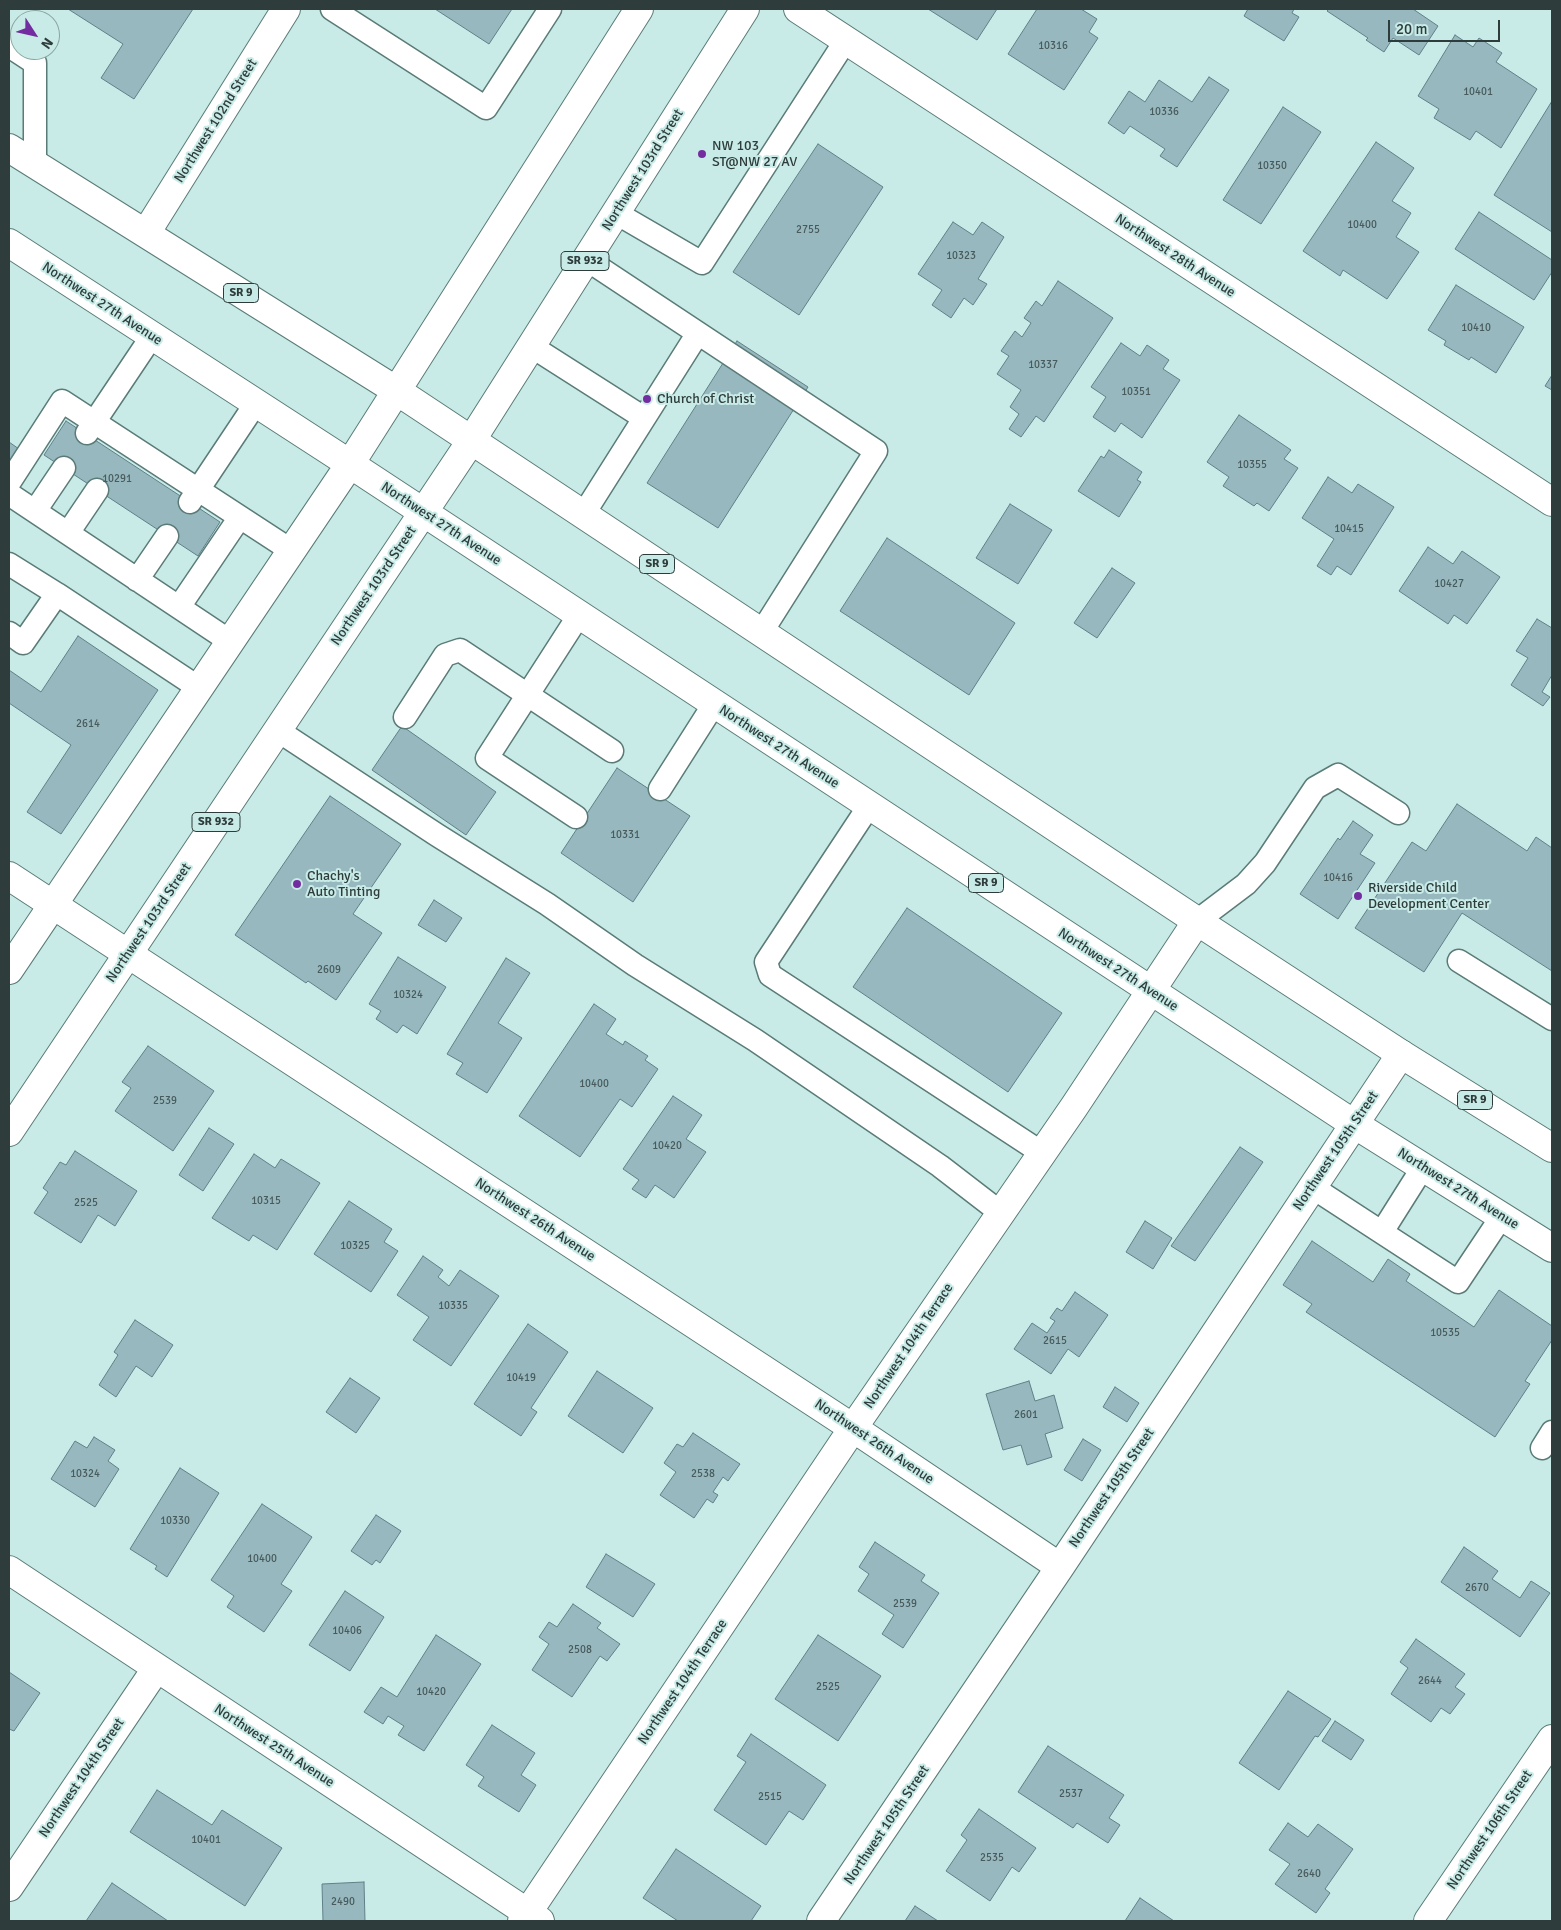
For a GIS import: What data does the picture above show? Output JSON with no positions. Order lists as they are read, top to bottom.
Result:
{
  "streets": {
    "main road": [
      "Northwest 102nd Street",
      "Northwest 103rd Street",
      "Northwest 28th Avenue",
      "SR 932",
      "SR 9",
      "Northwest 27th Avenue",
      "Northwest 105th Street",
      "Northwest 26th Avenue",
      "Northwest 104th Terrace",
      "Northwest 25th Avenue",
      "Northwest 104th Street",
      "Northwest 106th Street"
    ]
  },
  "crossings": [
    ["Northwest 102nd Street", "SR 9"],
    ["Northwest 103rd Street", "SR 9"],
    ["Northwest 103rd Street", "Northwest 27th Avenue"],
    ["Northwest 103rd Street", "Northwest 26th Avenue"],
    ["SR 9", "Northwest 105th Street"],
    ["SR 9", "Northwest 104th Terrace"],
    ["Northwest 27th Avenue", "Northwest 105th Street"],
    ["Northwest 27th Avenue", "Northwest 104th Terrace"],
    ["Northwest 105th Street", "Northwest 26th Avenue"],
    ["Northwest 26th Avenue", "Northwest 104th Terrace"],
    ["Northwest 104th Terrace", "Northwest 25th Avenue"],
    ["Northwest 25th Avenue", "Northwest 104th Street"]
  ],
  "places": [
    "NW 103 ST@NW 27 AV",
    "Church of Christ",
    "Chachy's Auto Tinting",
    "Riverside Child Development Center"
  ],
  "house_numbers": [
    "10316",
    "10401",
    "10336",
    "10350",
    "10400",
    "2755",
    "10323",
    "10410",
    "10337",
    "10351",
    "10355",
    "10291",
    "10415",
    "10427",
    "2614",
    "10331",
    "10416",
    "2609",
    "10324",
    "10400",
    "2539",
    "10420",
    "10315",
    "2525",
    "10325",
    "10335",
    "10535",
    "2615",
    "10419",
    "2601",
    "10324",
    "2538",
    "10330",
    "10400",
    "2670",
    "2539",
    "10406",
    "2508",
    "2644",
    "2525",
    "10420",
    "2537",
    "2515",
    "10401",
    "2535",
    "2640",
    "2490"
  ],
  "scale_bar": "20 m",
  "north": "bottom right"
}
